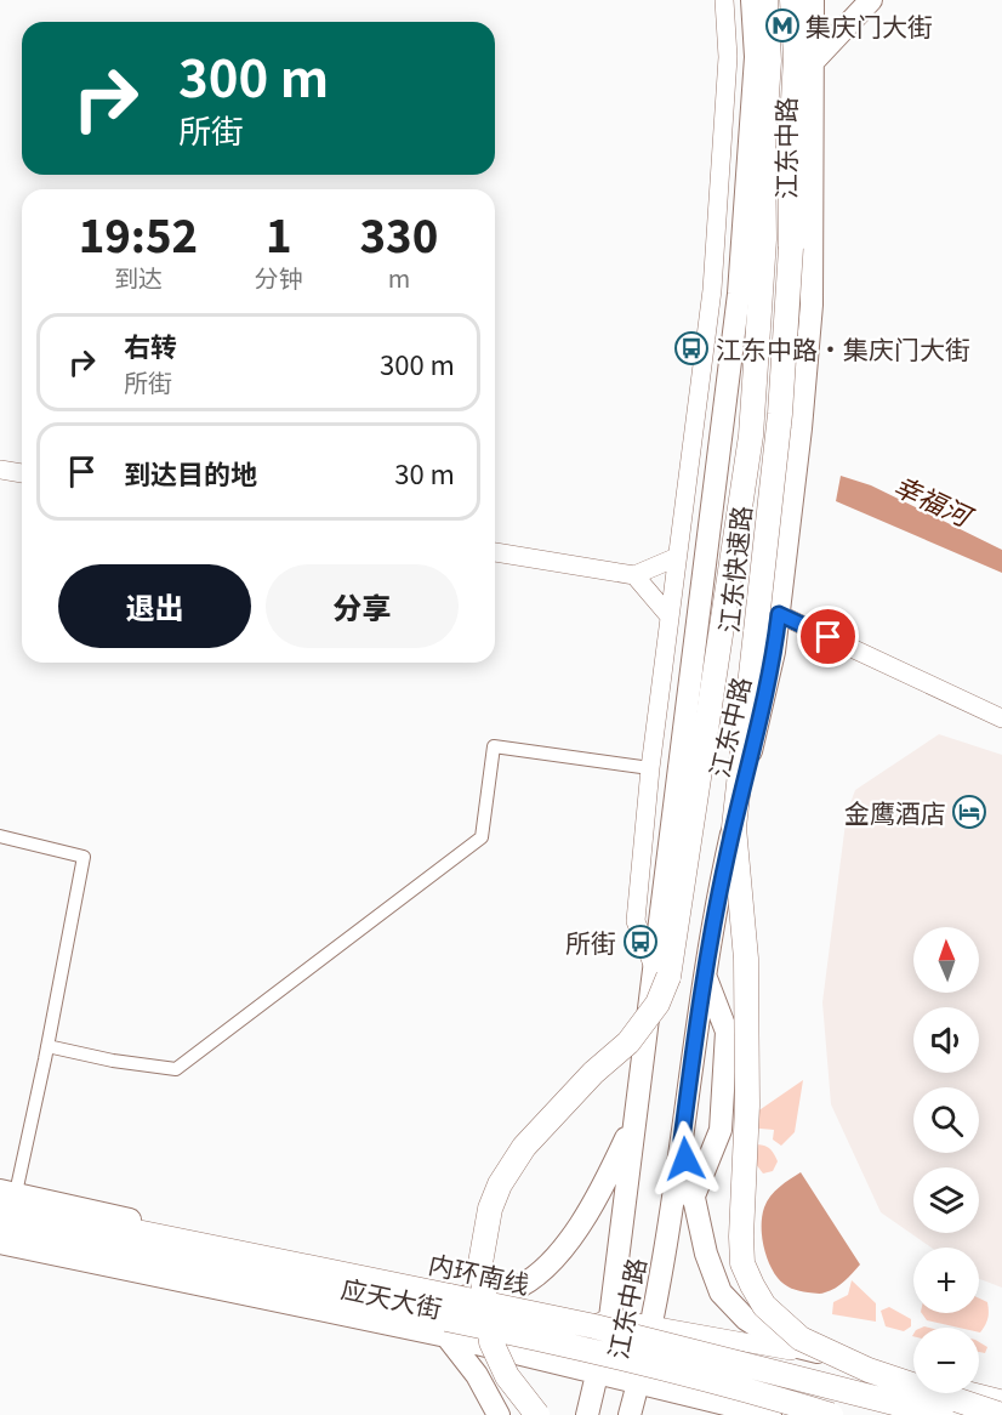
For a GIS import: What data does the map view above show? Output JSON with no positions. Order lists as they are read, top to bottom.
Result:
{
  "streets": {
    "highway": ["江东快速路", "内环南线"],
    "main road": ["江东中路", "应天大街"]
  },
  "crossings": [
    ["江东中路", "江东快速路"],
    ["江东中路", "应天大街"],
    ["内环南线", "应天大街"]
  ],
  "water": ["幸福河"],
  "places": {
    "metro station": ["集庆门大街"],
    "bus stop": ["江东中路·集庆门大街", "所街"],
    "hotel": ["金鹰酒店"]
  },
  "north": "top",
  "page": {
    "turn": ["300 m", "所街"],
    "eta": [
      "19:52",
      "到达",
      "1",
      "分钟",
      "330",
      "m"
    ],
    "list": [
      {
        "name": "右转",
        "note": "所街",
        "value": "300 m"
      },
      {
        "name": "到达目的地",
        "value": "30 m"
      }
    ],
    "buttons": ["退出", "分享"],
    "map_buttons": ["+", "−"]
  }
}
